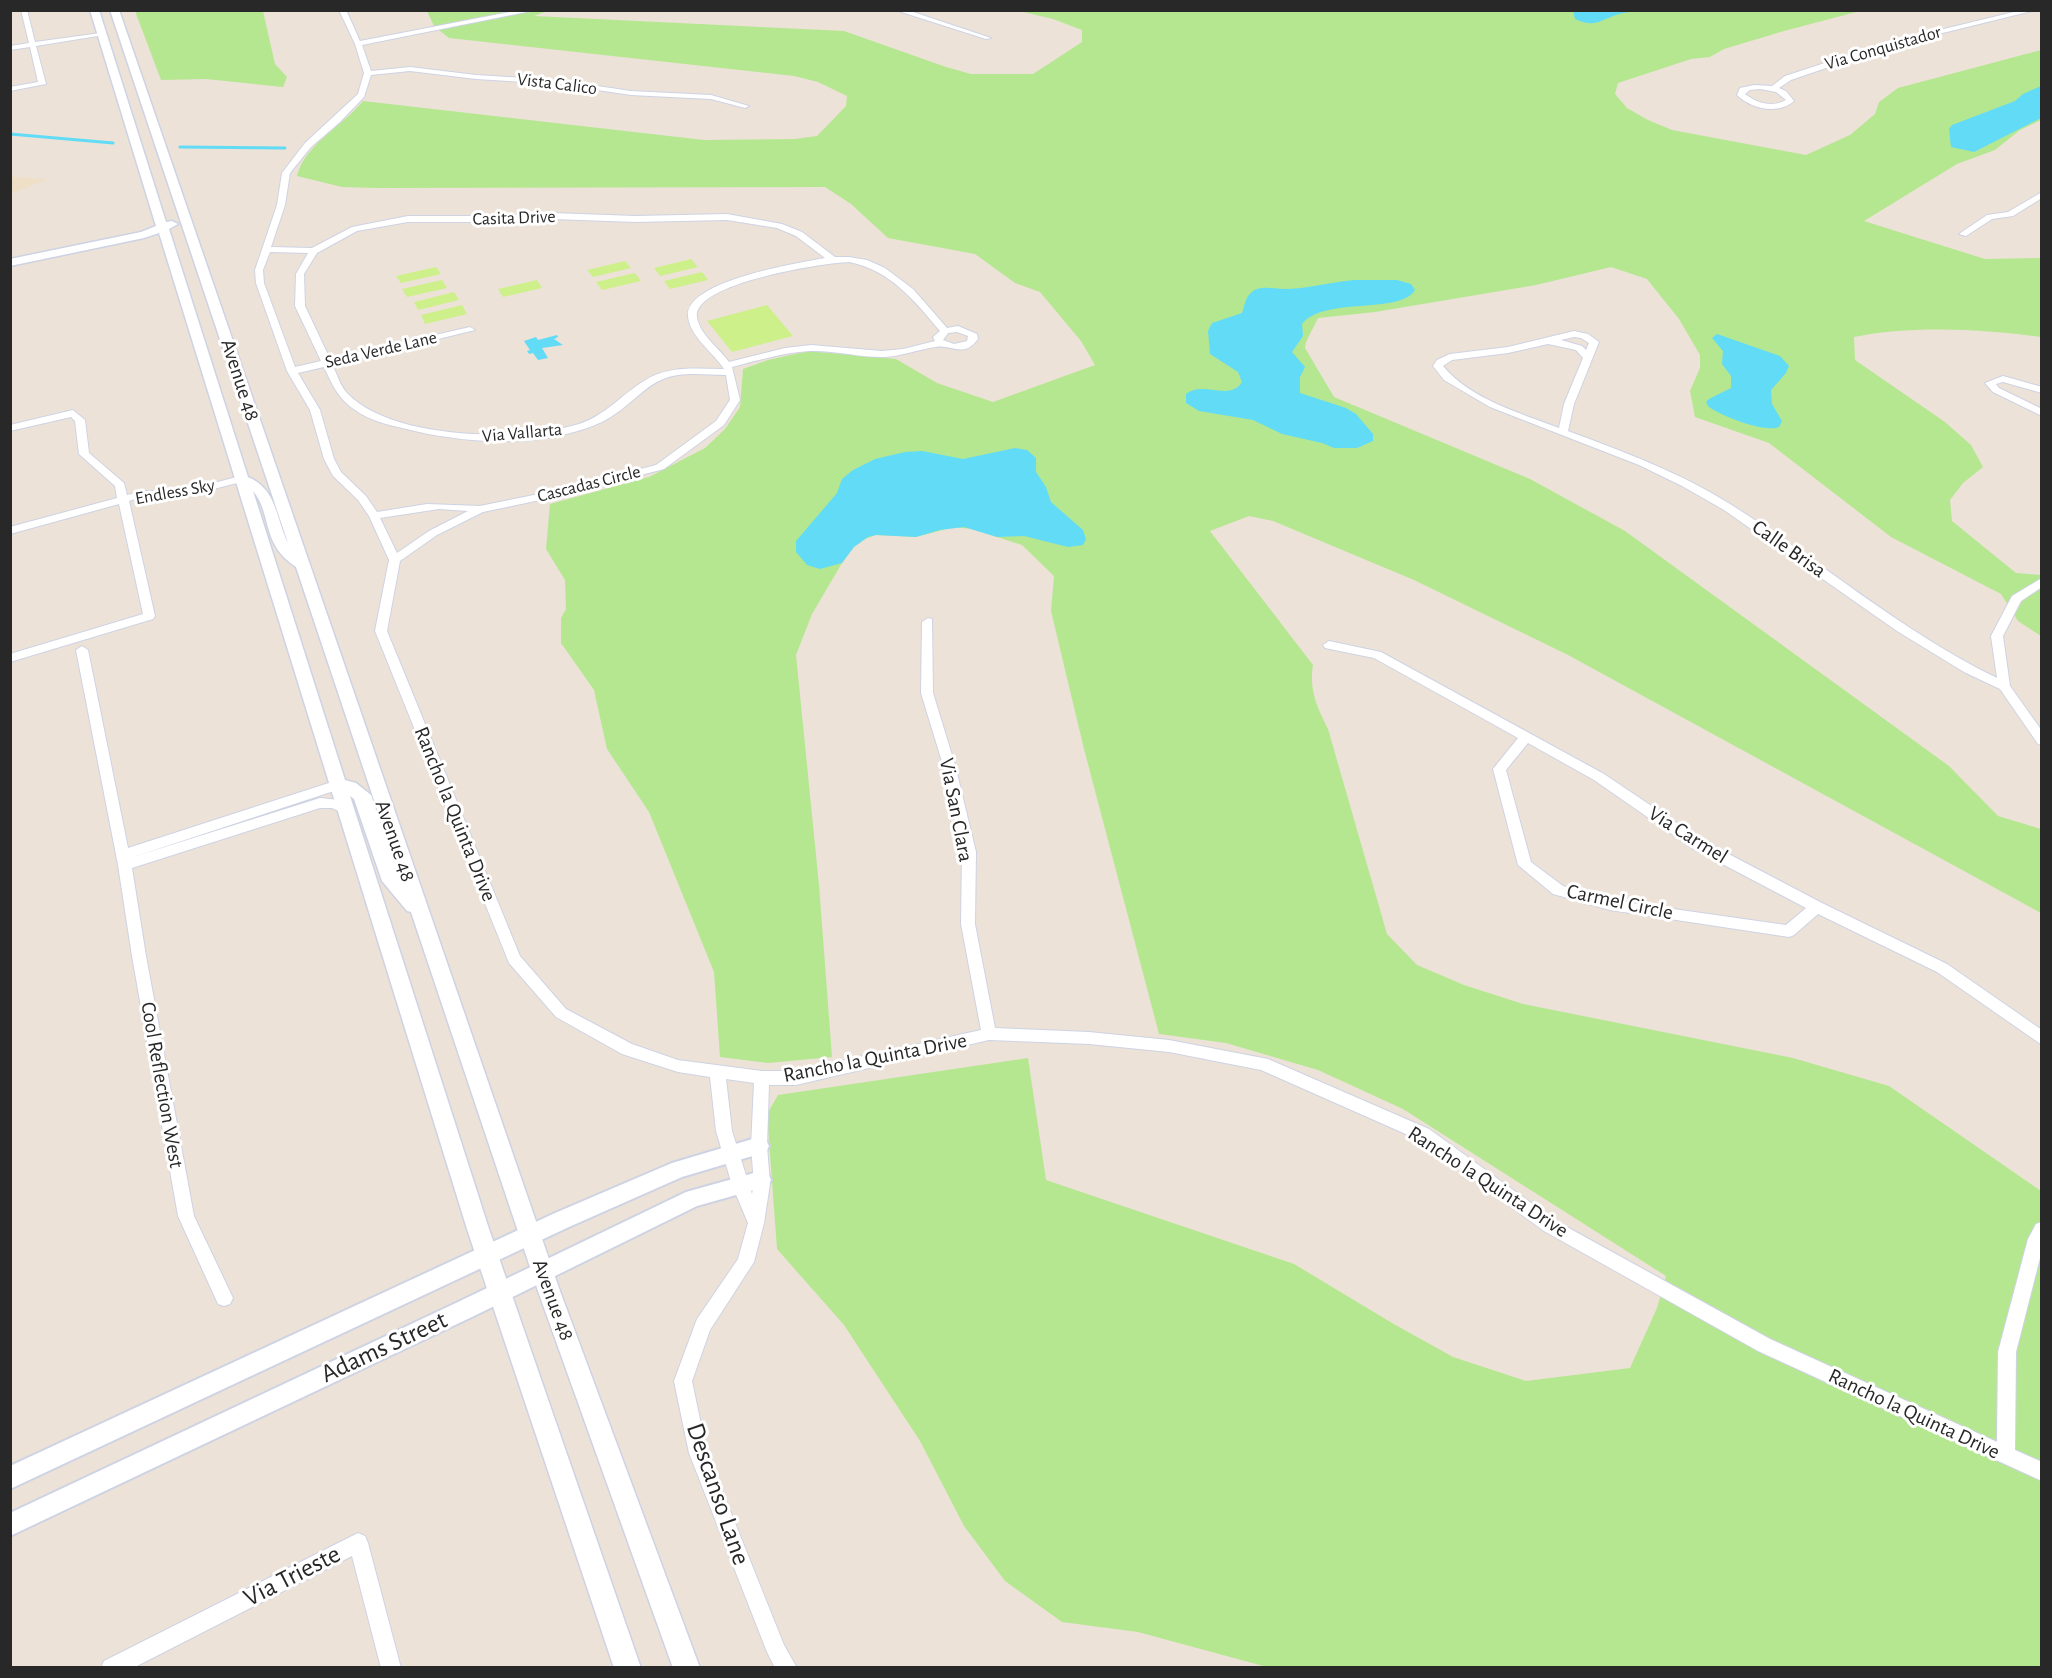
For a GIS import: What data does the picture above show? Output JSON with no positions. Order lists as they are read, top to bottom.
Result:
{
  "streets": {
    "main road": ["Avenue 48"],
    "street": [
      "Via Conquistador",
      "Vista Calico",
      "Casita Drive",
      "Seda Verde Lane",
      "Via Vallarta",
      "Cascadas Circle",
      "Endless Sky",
      "Calle Brisa",
      "Via San Clara",
      "Rancho la Quinta Drive",
      "Via Carmel",
      "Carmel Circle",
      "Cool Reflection West",
      "Adams Street",
      "Descanso Lane",
      "Via Trieste"
    ]
  },
  "crossings": [
    ["Seda Verde Lane", "Via Vallarta"],
    ["Avenue 48", "Endless Sky"],
    ["Avenue 48", "Adams Street"],
    ["Via Vallarta", "Cascadas Circle"],
    ["Cascadas Circle", "Rancho la Quinta Drive"],
    ["Via San Clara", "Rancho la Quinta Drive"],
    ["Rancho la Quinta Drive", "Descanso Lane"],
    ["Via Carmel", "Carmel Circle"],
    ["Adams Street", "Descanso Lane"]
  ]
}
